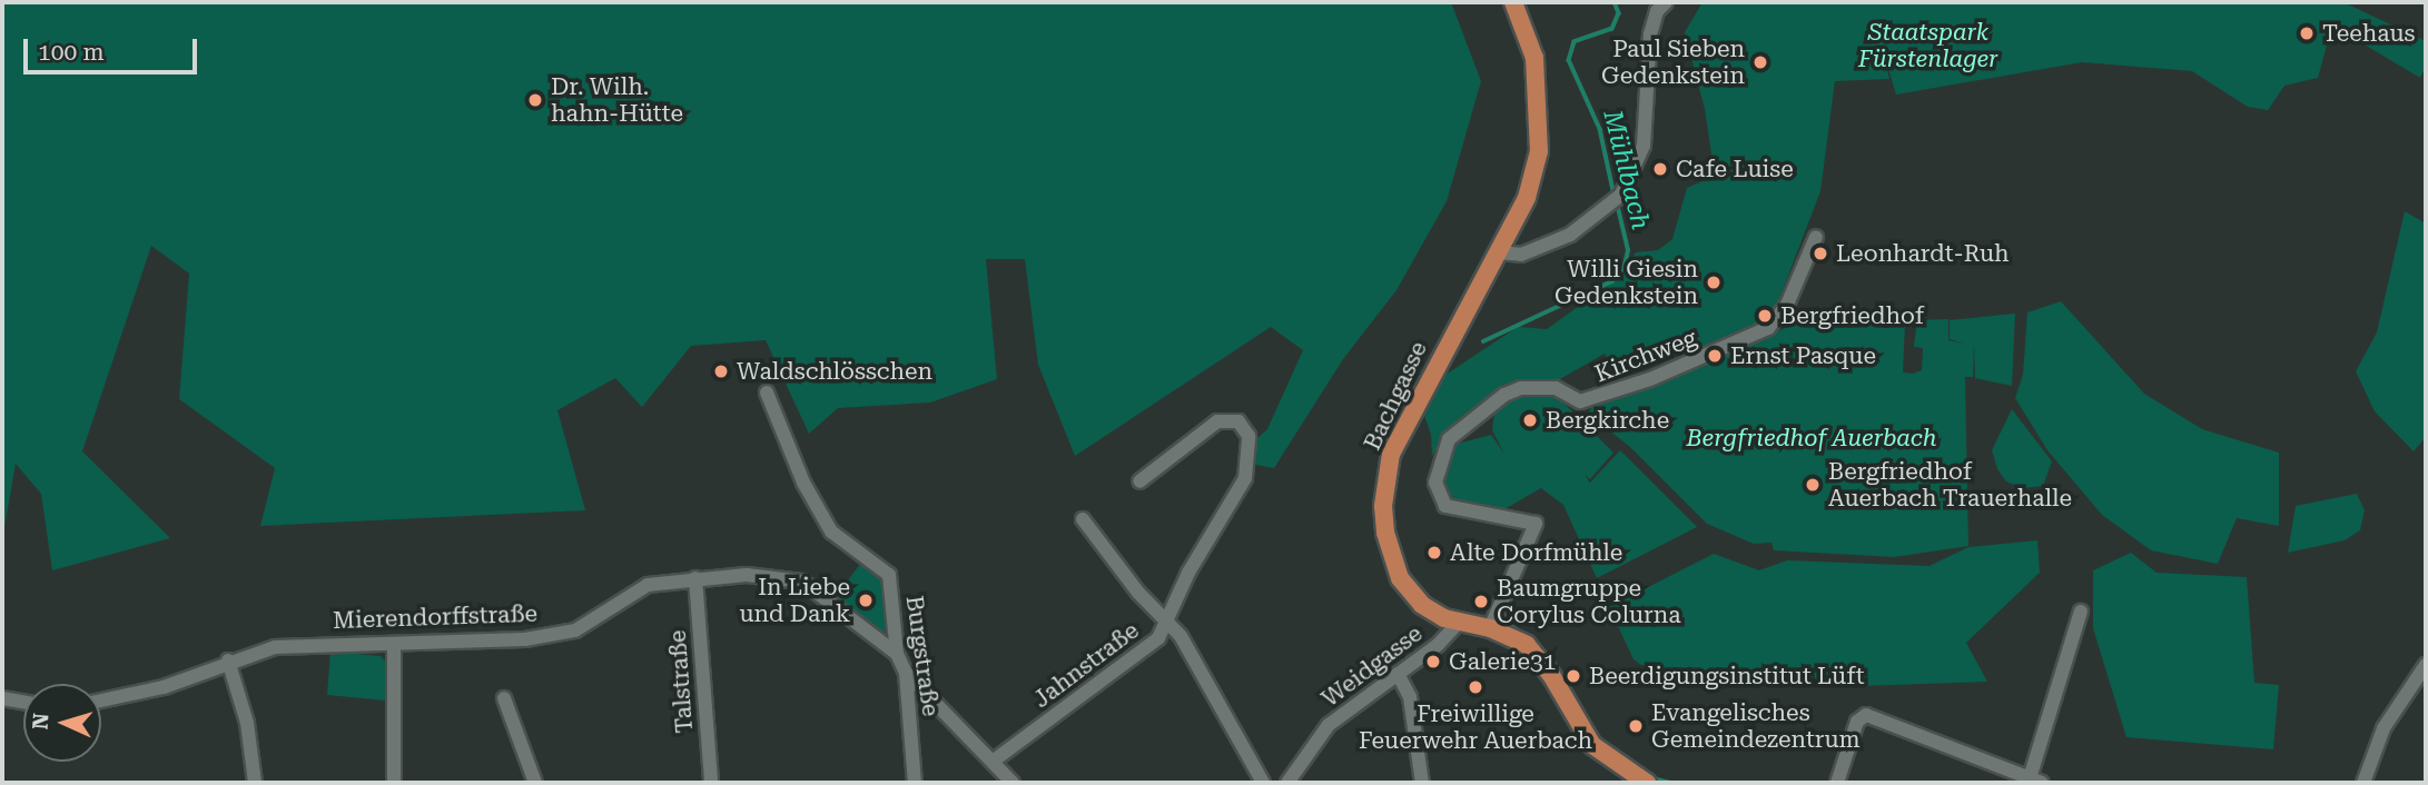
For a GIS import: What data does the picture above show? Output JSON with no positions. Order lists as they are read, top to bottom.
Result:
{
  "streets": {
    "main road": ["Bachgasse"],
    "street": [
      "Kirchweg",
      "Mierendorffstraße",
      "Burgstraße",
      "Jahnstraße",
      "Weidgasse",
      "Talstraße"
    ]
  },
  "crossings": [
    ["Kirchweg", "Bachgasse"],
    ["Bachgasse", "Weidgasse"],
    ["Mierendorffstraße", "Burgstraße"],
    ["Mierendorffstraße", "Talstraße"]
  ],
  "water": ["Mühlbach"],
  "parks": ["Staatspark Fürstenlager", "Bergfriedhof Auerbach"],
  "places": [
    "Teehaus",
    "Paul Sieben Gedenkstein",
    "Dr. Wilh. hahn-Hütte",
    "Cafe Luise",
    "Leonhardt-Ruh",
    "Willi Giesin Gedenkstein",
    "Bergfriedhof",
    "Ernst Pasque",
    "Waldschlösschen",
    "Bergkirche",
    "Bergfriedhof Auerbach Trauerhalle",
    "Alte Dorfmühle",
    "In Liebe und Dank",
    "Baumgruppe Corylus Colurna",
    "Galerie31",
    "Beerdigungsinstitut Lüft",
    "Freiwillige Feuerwehr Auerbach",
    "Evangelisches Gemeindezentrum"
  ],
  "scale_bar": "100 m",
  "north": "left"
}
